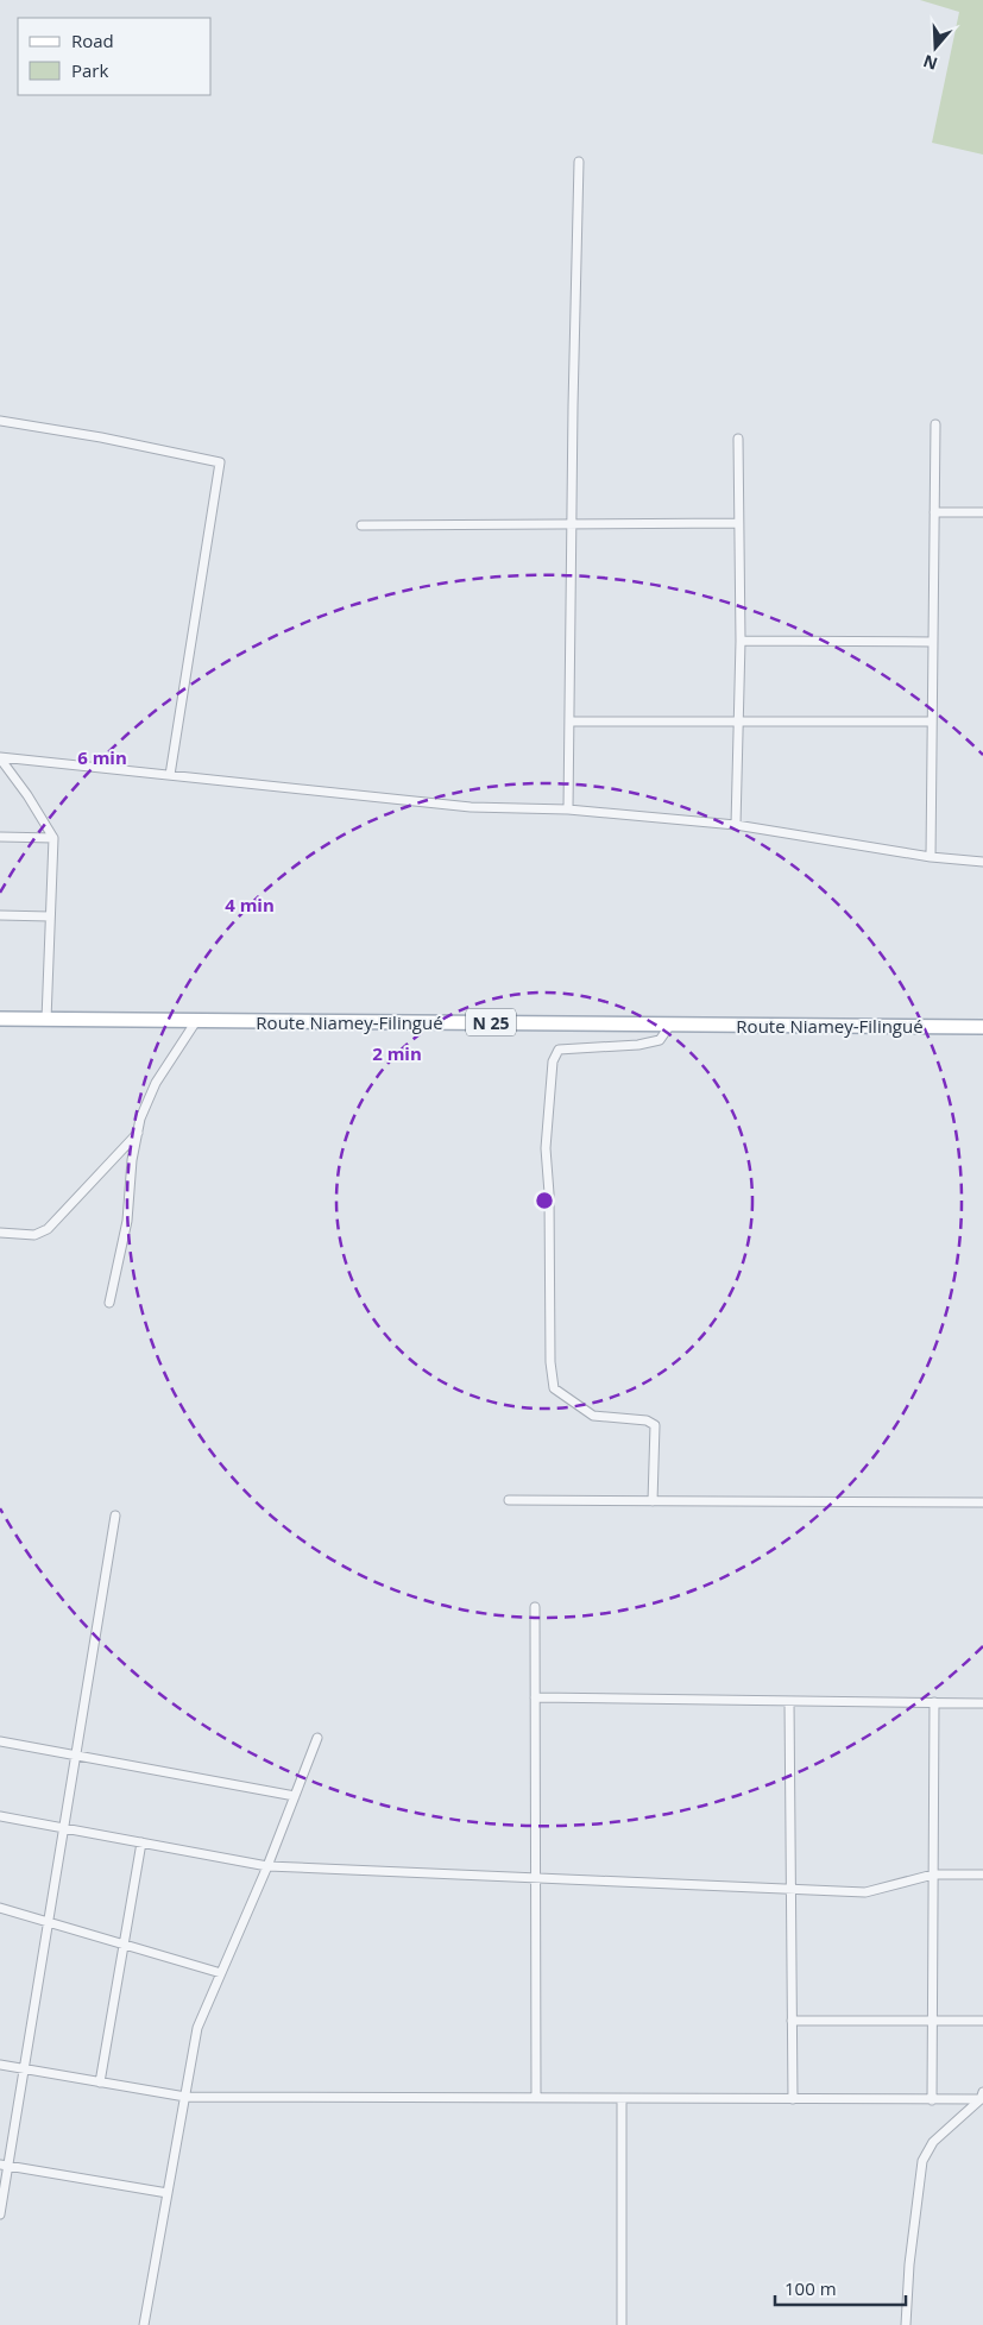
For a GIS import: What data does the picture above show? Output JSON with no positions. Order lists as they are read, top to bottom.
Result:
{
  "streets": {
    "main road": ["Route Niamey-Filingué", "N 25"]
  },
  "legend": ["Road", "Park"],
  "scale_bar": "100 m",
  "north": "bottom",
  "rings": ["6 min", "4 min", "2 min"]
}
